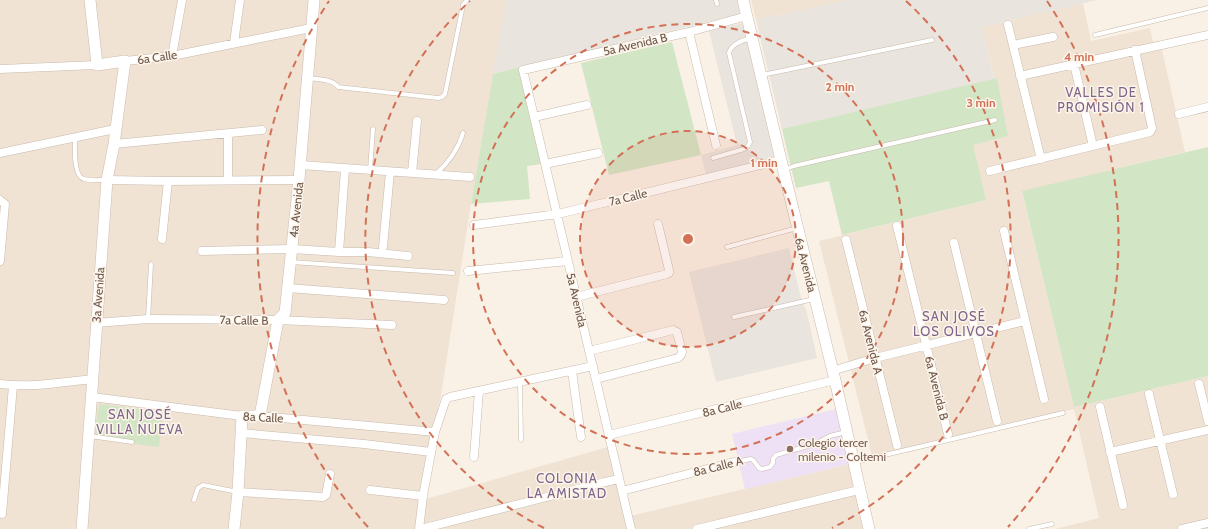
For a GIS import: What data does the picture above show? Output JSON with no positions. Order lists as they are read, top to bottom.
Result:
{
  "streets": {
    "street": [
      "5a Avenida B",
      "6a Calle",
      "7a Calle",
      "4a Avenida",
      "6a Avenida",
      "3a Avenida",
      "5a Avenida",
      "7a Calle B",
      "6a Avenida A",
      "6a Avenida B",
      "8a Calle",
      "8a Calle A"
    ]
  },
  "crossings": [
    ["5a Avenida B", "6a Avenida"],
    ["5a Avenida B", "5a Avenida"],
    ["6a Calle", "4a Avenida"],
    ["6a Calle", "3a Avenida"],
    ["7a Calle", "6a Avenida"],
    ["7a Calle", "5a Avenida"],
    ["4a Avenida", "7a Calle B"],
    ["4a Avenida", "8a Calle"],
    ["6a Avenida", "8a Calle"],
    ["6a Avenida", "8a Calle A"],
    ["3a Avenida", "7a Calle B"],
    ["3a Avenida", "8a Calle"],
    ["5a Avenida", "8a Calle"],
    ["5a Avenida", "8a Calle A"],
    ["6a Avenida A", "8a Calle"],
    ["6a Avenida B", "8a Calle"]
  ],
  "districts": [
    "VALLES DE PROMISIÓN 1",
    "SAN JOSÉ LOS OLIVOS",
    "SAN JOSÉ VILLA NUEVA",
    "COLONIA LA AMISTAD"
  ],
  "places": ["Colegio tercer milenio - Coltemi"],
  "rings": [
    "4 min",
    "2 min",
    "3 min",
    "1 min"
  ]
}
